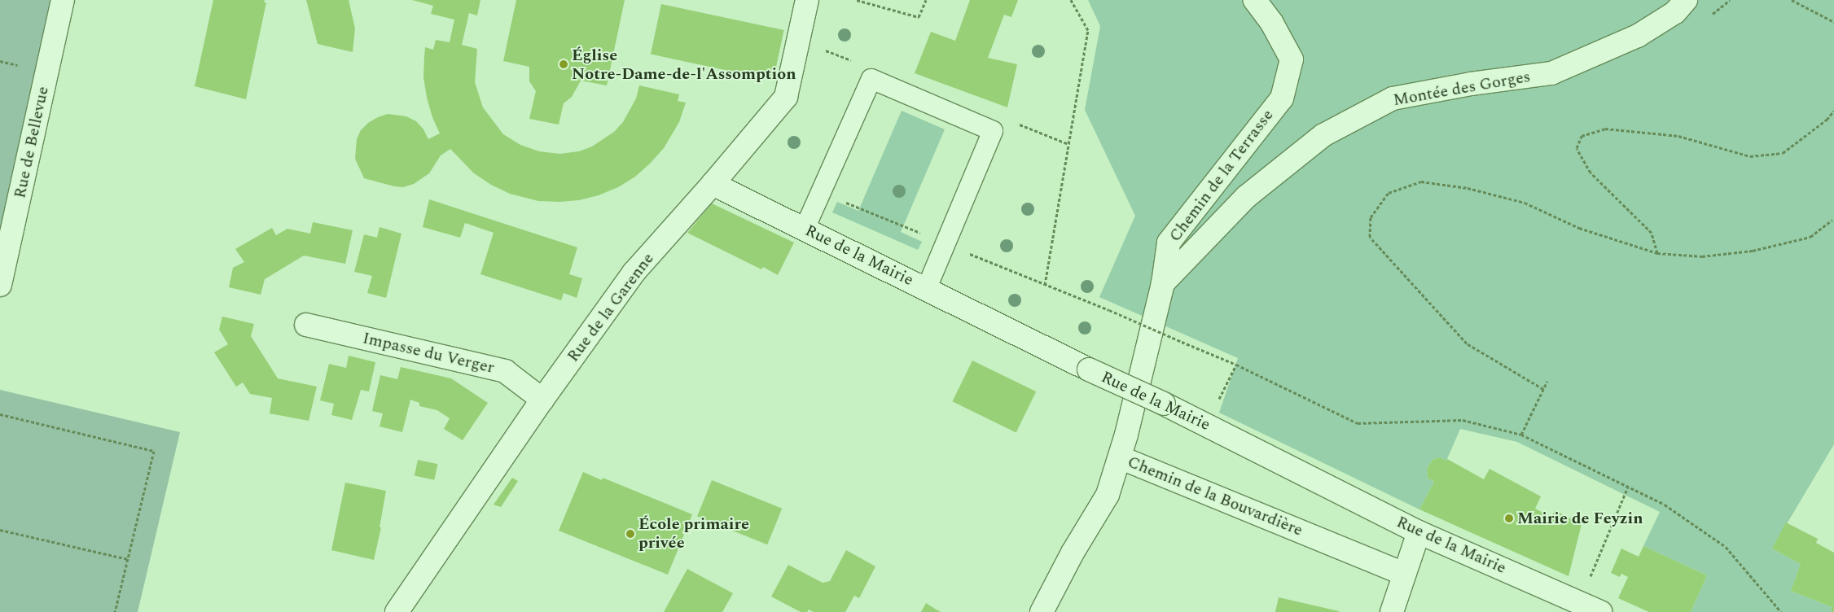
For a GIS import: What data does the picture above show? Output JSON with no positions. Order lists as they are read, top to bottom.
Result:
{
  "streets": {
    "street": [
      "Montée des Gorges",
      "Rue de Bellevue",
      "Chemin de la Terrasse",
      "Rue de la Mairie",
      "Rue de la Garenne",
      "Impasse du Verger",
      "Chemin de la Bouvardière"
    ]
  },
  "crossings": [
    ["Montée des Gorges", "Chemin de la Terrasse"],
    ["Chemin de la Terrasse", "Chemin de la Bouvardière"],
    ["Rue de la Mairie", "Rue de la Garenne"],
    ["Rue de la Garenne", "Impasse du Verger"]
  ],
  "places": ["Église Notre-Dame-de-l'Assomption", "Mairie de Feyzin", "École primaire privée"]
}
